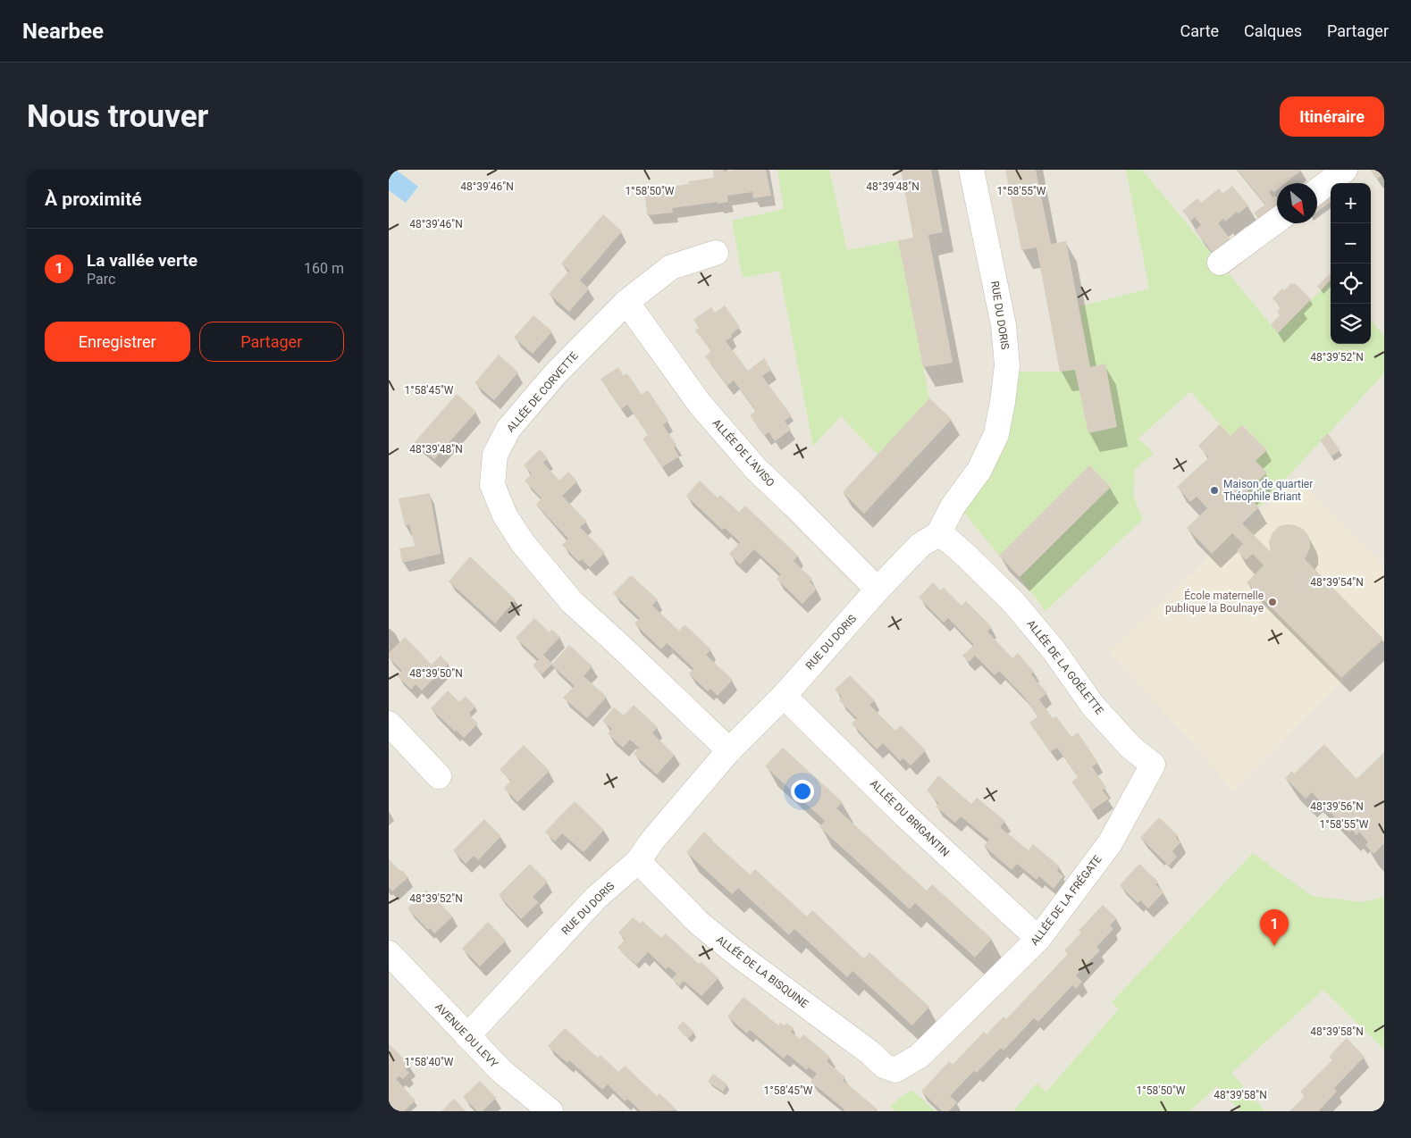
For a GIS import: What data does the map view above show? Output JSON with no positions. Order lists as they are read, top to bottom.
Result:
{
  "streets": {
    "street": [
      "RUE DU DORIS",
      "ALLÉE DE CORVETTE",
      "ALLÉE DE L'AVISO",
      "ALLÉE DE LA GOÉLETTE",
      "ALLÉE DU BRIGANTIN",
      "ALLÉE DE LA FRÉGATE",
      "ALLÉE DE LA BISQUINE",
      "AVENUE DU LEVY"
    ]
  },
  "crossings": [
    ["RUE DU DORIS", "ALLÉE DE CORVETTE"],
    ["RUE DU DORIS", "ALLÉE DE L'AVISO"],
    ["RUE DU DORIS", "ALLÉE DE LA GOÉLETTE"],
    ["RUE DU DORIS", "ALLÉE DU BRIGANTIN"],
    ["RUE DU DORIS", "ALLÉE DE LA BISQUINE"],
    ["RUE DU DORIS", "AVENUE DU LEVY"],
    ["ALLÉE DE CORVETTE", "ALLÉE DE L'AVISO"],
    ["ALLÉE DE LA GOÉLETTE", "ALLÉE DE LA FRÉGATE"],
    ["ALLÉE DU BRIGANTIN", "ALLÉE DE LA FRÉGATE"],
    ["ALLÉE DE LA FRÉGATE", "ALLÉE DE LA BISQUINE"]
  ],
  "places": ["Maison de quartier Théophile Briant", "École maternelle publique la Boulnaye"],
  "north": "bottom right",
  "page": {
    "header": "Nearbee",
    "nav": ["Carte", "Calques", "Partager"],
    "buttons": [
      "Itinéraire",
      ["Enregistrer", "Partager"]
    ],
    "title": "Nous trouver",
    "heading": "À proximité",
    "map_buttons": ["+", "−"],
    "list": [
      {
        "mark": "1",
        "name": "La vallée verte",
        "note": "Parc",
        "value": "160 m"
      }
    ],
    "pins": "1"
  },
  "coordinates": [
    "48°39'48\"N",
    "48°39'46\"N",
    "1°58'50\"W",
    "1°58'55\"W",
    "48°39'52\"N",
    "1°58'45\"W",
    "48°39'54\"N",
    "48°39'50\"N",
    "48°39'56\"N",
    "48°39'58\"N",
    "1°58'40\"W"
  ]
}
